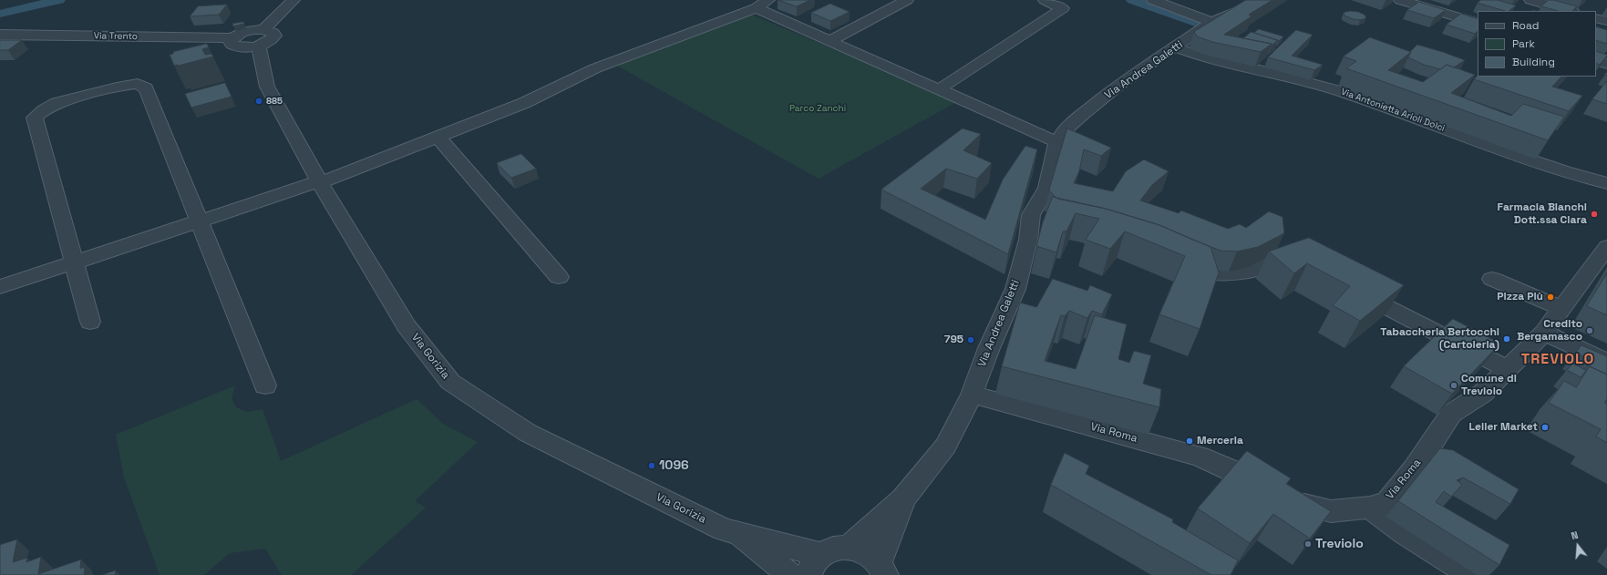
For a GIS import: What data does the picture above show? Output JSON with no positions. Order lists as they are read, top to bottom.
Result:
{
  "streets": {
    "street": [
      "Via Trento",
      "Via Andrea Galetti",
      "Via Antonietta Arioli Dolci",
      "Via Gorizia",
      "Via Roma"
    ]
  },
  "crossings": [
    ["Via Trento", "Via Gorizia"],
    ["Via Andrea Galetti", "Via Antonietta Arioli Dolci"],
    ["Via Andrea Galetti", "Via Roma"]
  ],
  "districts": ["TREVIOLO"],
  "parks": ["Parco Zanchi"],
  "places": [
    "885",
    "Farmacia Bianchi Dott.ssa Clara",
    "Pizza Più",
    "Credito Bergamasco",
    "Tabaccheria Bertocchi (Cartoleria)",
    "795",
    "Comune di Treviolo",
    "Leller Market",
    "Merceria",
    "1096",
    "Treviolo"
  ],
  "legend": ["Road", "Park", "Building"],
  "north": "top"
}
